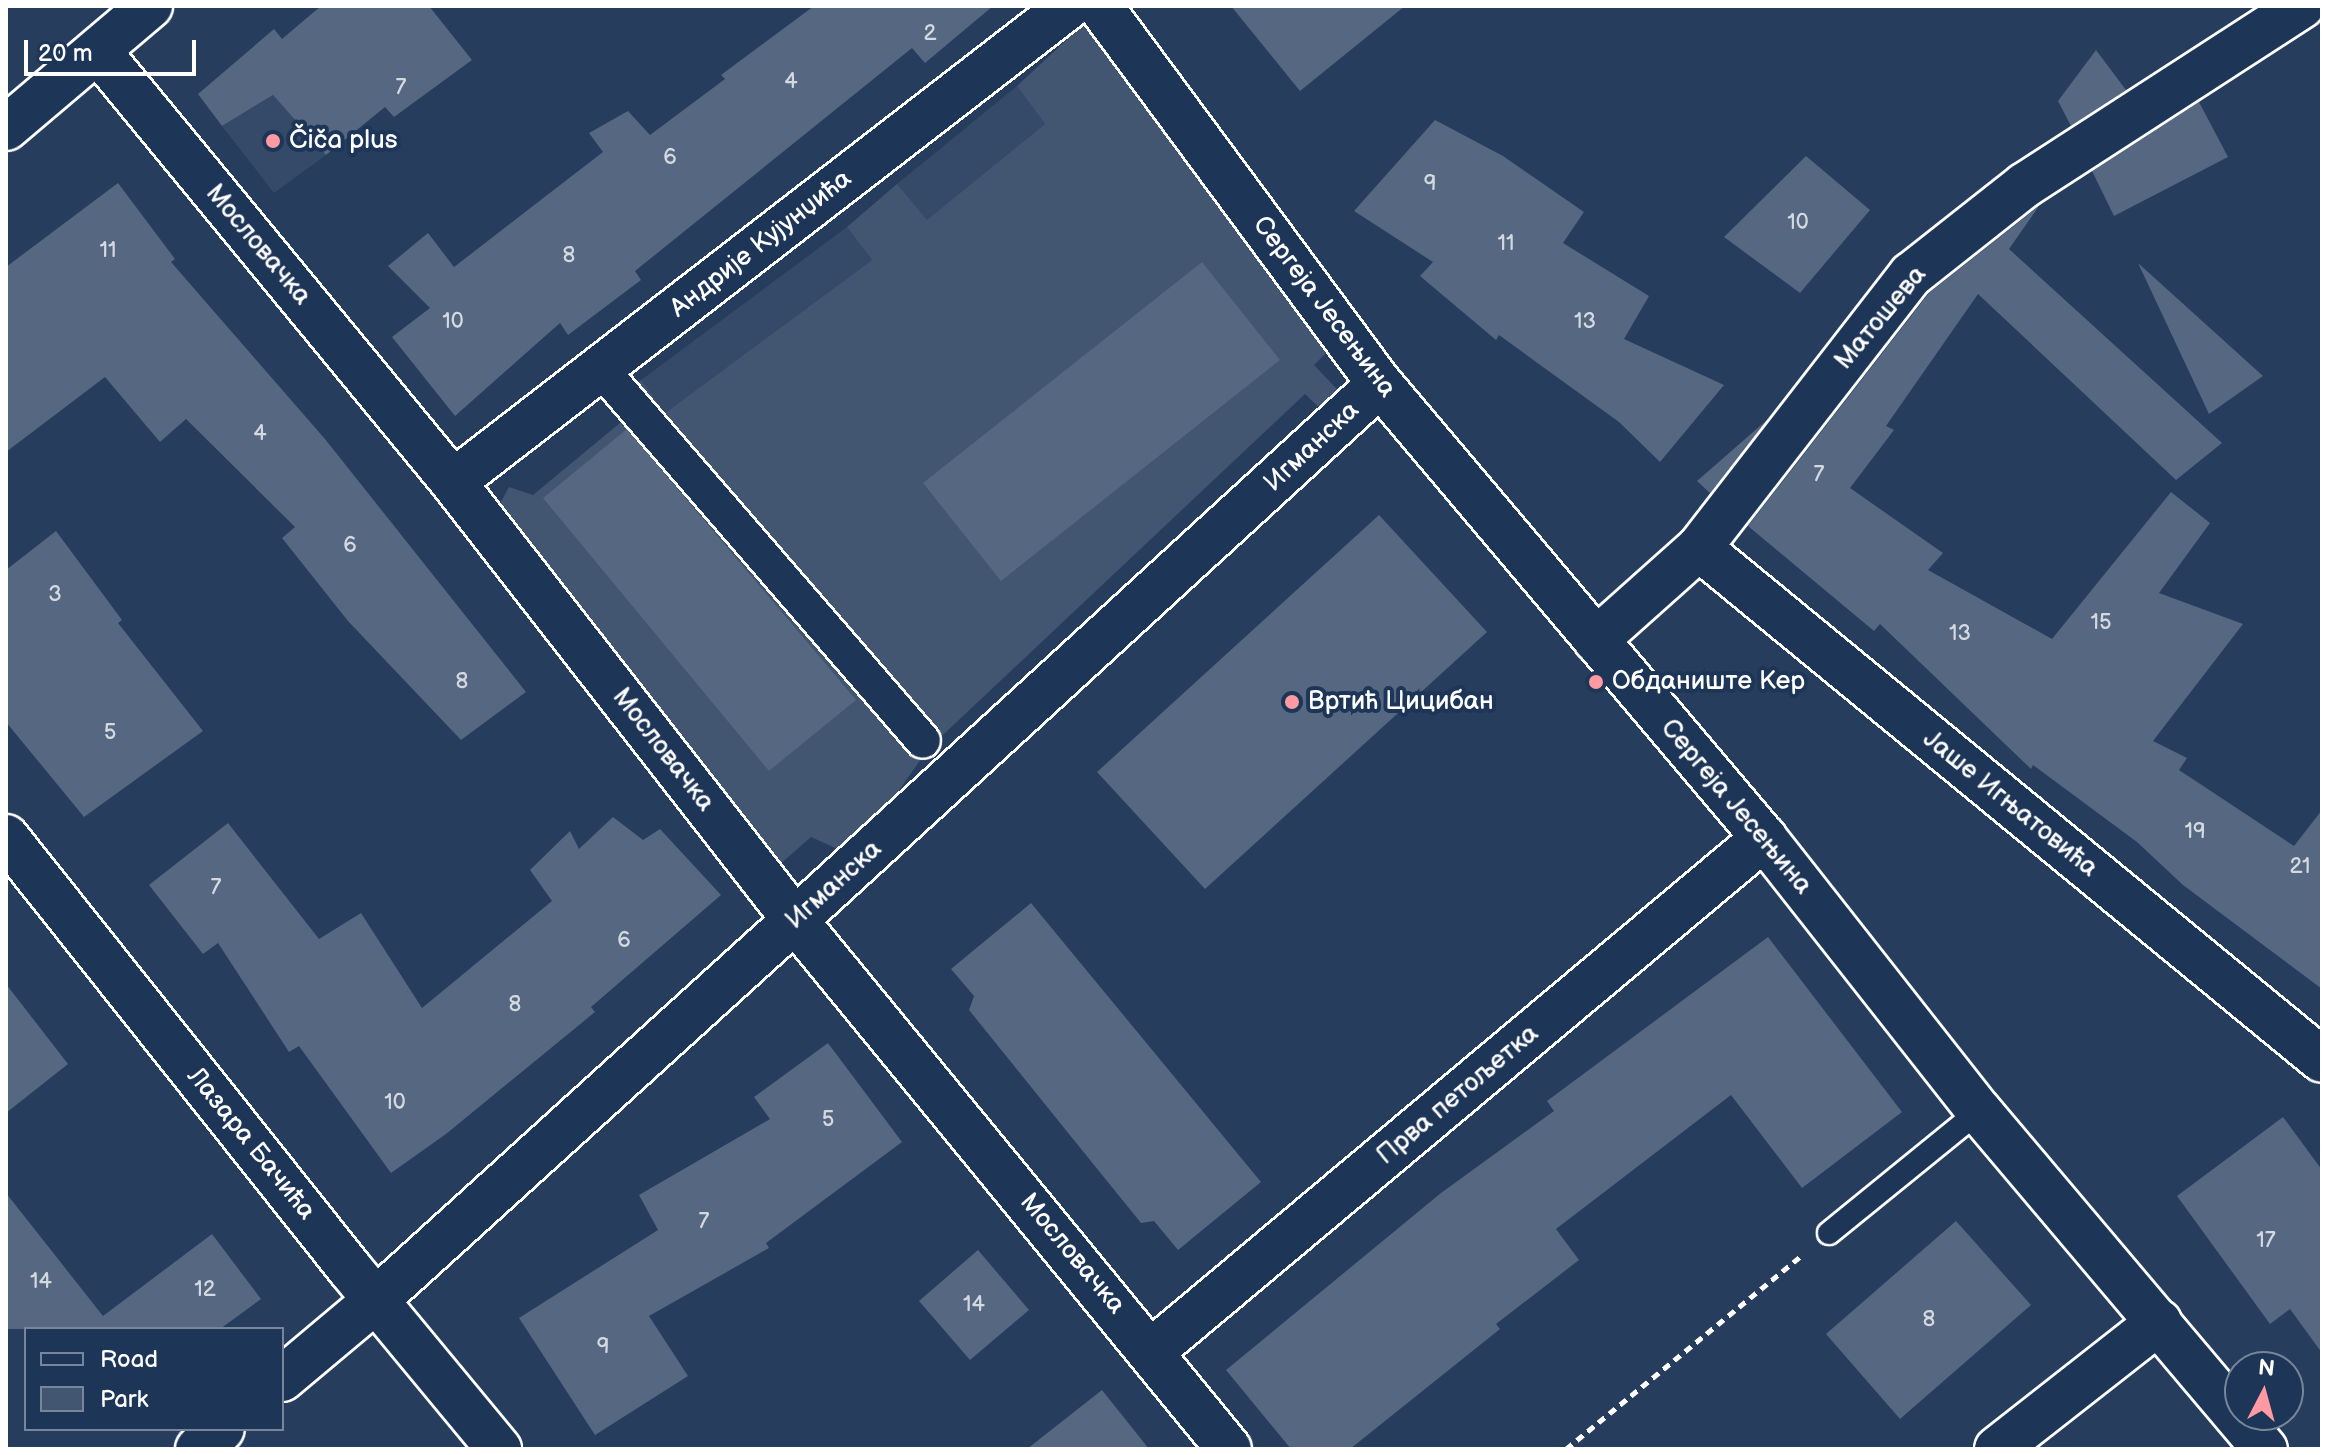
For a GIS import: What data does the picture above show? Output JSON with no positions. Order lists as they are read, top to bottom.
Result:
{
  "streets": {
    "street": [
      "Андрије Кујунџића",
      "Мословачка",
      "Сергеја Јесењина",
      "Матошева",
      "Игманска",
      "Јаше Игњатовића",
      "Прва петољетка",
      "Лазара Бачића"
    ]
  },
  "crossings": [
    ["Андрије Кујунџића", "Мословачка"],
    ["Мословачка", "Игманска"],
    ["Мословачка", "Прва петољетка"],
    ["Сергеја Јесењина", "Матошева"],
    ["Сергеја Јесењина", "Игманска"],
    ["Сергеја Јесењина", "Прва петољетка"],
    ["Матошева", "Јаше Игњатовића"],
    ["Игманска", "Лазара Бачића"]
  ],
  "places": ["Čiča plus", "Обданиште Кер", "Вртић Цицибан"],
  "house_numbers": [
    "2",
    "4",
    "7",
    "6",
    "9",
    "10",
    "11",
    "11",
    "8",
    "10",
    "13",
    "4",
    "7",
    "6",
    "3",
    "15",
    "13",
    "8",
    "5",
    "19",
    "21",
    "7",
    "6",
    "8",
    "10",
    "5",
    "7",
    "17",
    "14",
    "12",
    "14",
    "8",
    "9"
  ],
  "legend": ["Road", "Park"],
  "scale_bar": "20 m",
  "north": "top"
}
